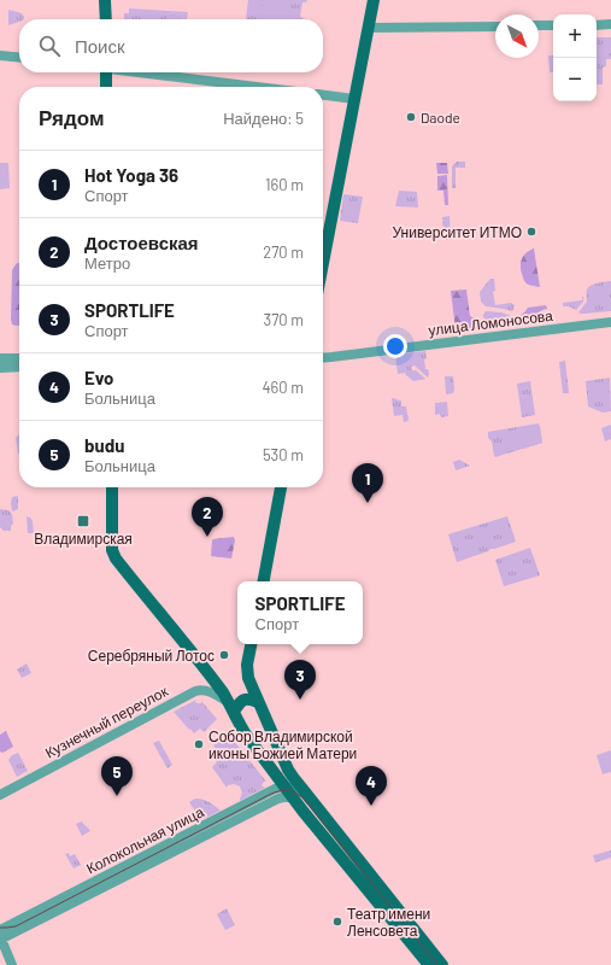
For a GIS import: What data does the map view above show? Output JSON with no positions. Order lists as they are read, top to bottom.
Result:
{
  "streets": {
    "street": ["улица Ломоносова", "Кузнечный переулок", "Колокольная улица"]
  },
  "places": {
    "other": [
      "Daode",
      "Университет ИТМО",
      "Серебряный Лотос",
      "Собор Владимирской иконы Божией Матери",
      "Театр имени Ленсовета"
    ],
    "transit": ["Владимирская"]
  },
  "north": "bottom right",
  "page": {
    "map_buttons": ["+", "−"],
    "search": "Поиск",
    "heading": ["Рядом", "Найдено: 5"],
    "list": [
      {
        "mark": "1",
        "name": "Hot Yoga 36",
        "note": "Спорт",
        "value": "160 m"
      },
      {
        "mark": "2",
        "name": "Достоевская",
        "note": "Метро",
        "value": "270 m"
      },
      {
        "mark": "3",
        "name": "SPORTLIFE",
        "note": "Спорт",
        "value": "370 m"
      },
      {
        "mark": "4",
        "name": "Evo",
        "note": "Больница",
        "value": "460 m"
      },
      {
        "mark": "5",
        "name": "budu",
        "note": "Больница",
        "value": "530 m"
      }
    ],
    "pins": [
      "1",
      "2",
      "3",
      "5",
      "4"
    ],
    "popup": ["SPORTLIFE", "Спорт"]
  }
}
